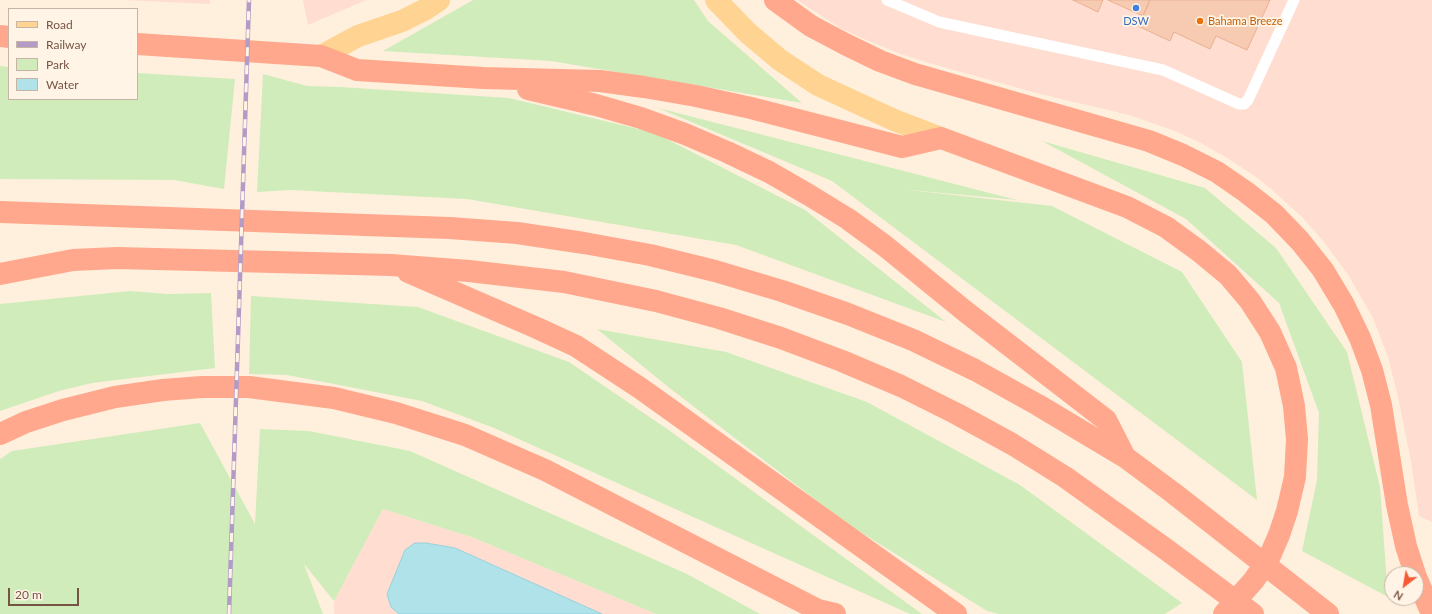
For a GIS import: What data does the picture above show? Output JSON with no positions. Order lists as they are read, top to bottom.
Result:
{
  "places": ["DSW", "Bahama Breeze"],
  "legend": [
    "Road",
    "Railway",
    "Park",
    "Water"
  ],
  "scale_bar": "20 m",
  "north": "bottom left"
}
